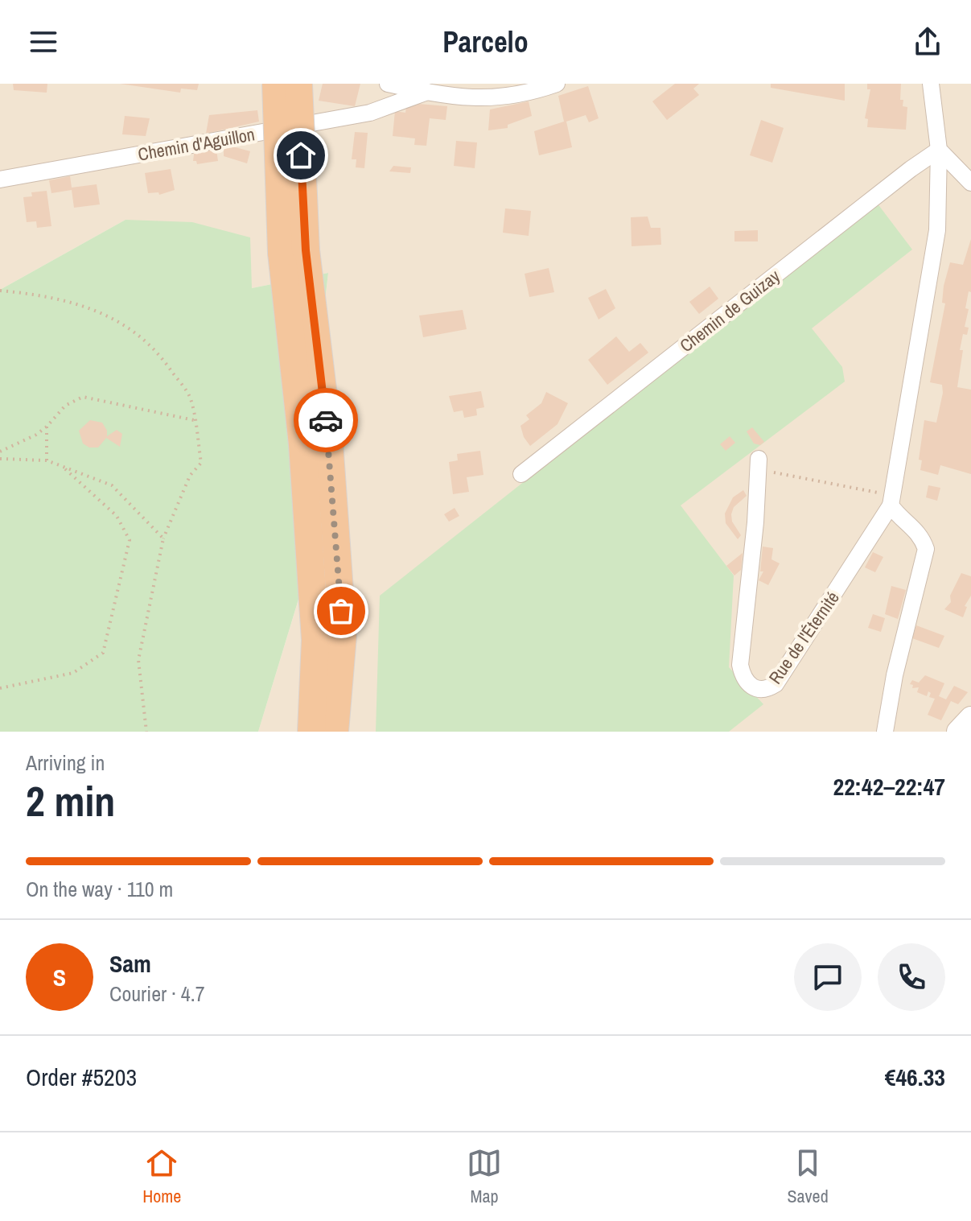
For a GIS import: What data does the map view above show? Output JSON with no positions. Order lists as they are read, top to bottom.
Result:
{
  "streets": {
    "street": ["Chemin d'Aguillon", "Chemin de Guizay", "Rue de l'Éternité"]
  },
  "crossings": [
    ["Chemin de Guizay", "Rue de l'Éternité"]
  ],
  "page": {
    "header": "Parcelo",
    "heading": ["2 min", "Arriving in", "22:42–22:47"],
    "panel": [
      "Sam",
      "Courier · 4.7",
      "Order #5203",
      "€46.33"
    ],
    "bar": "On the way · 110 m",
    "round": "S",
    "tabs": ["Home", "Map", "Saved"]
  }
}
